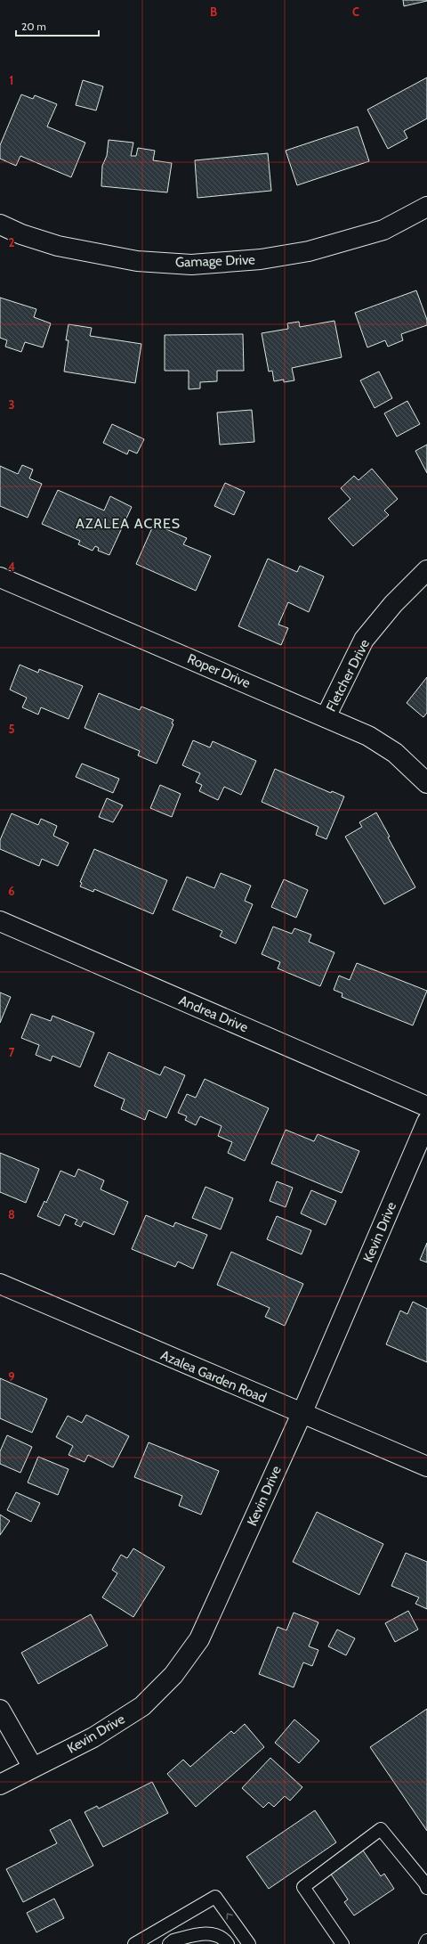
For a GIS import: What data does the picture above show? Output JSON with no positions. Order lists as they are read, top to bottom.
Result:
{
  "streets": {
    "street": [
      "Gamage Drive",
      "Roper Drive",
      "Fletcher Drive",
      "Andrea Drive",
      "Kevin Drive",
      "Azalea Garden Road"
    ]
  },
  "crossings": [
    ["Roper Drive", "Fletcher Drive"],
    ["Kevin Drive", "Azalea Garden Road"]
  ],
  "districts": ["AZALEA ACRES"],
  "scale_bar": "20 m",
  "grid": {
    "columns": ["B", "C"],
    "rows": [
      "1",
      "2",
      "3",
      "4",
      "5",
      "6",
      "7",
      "8",
      "9"
    ]
  }
}
